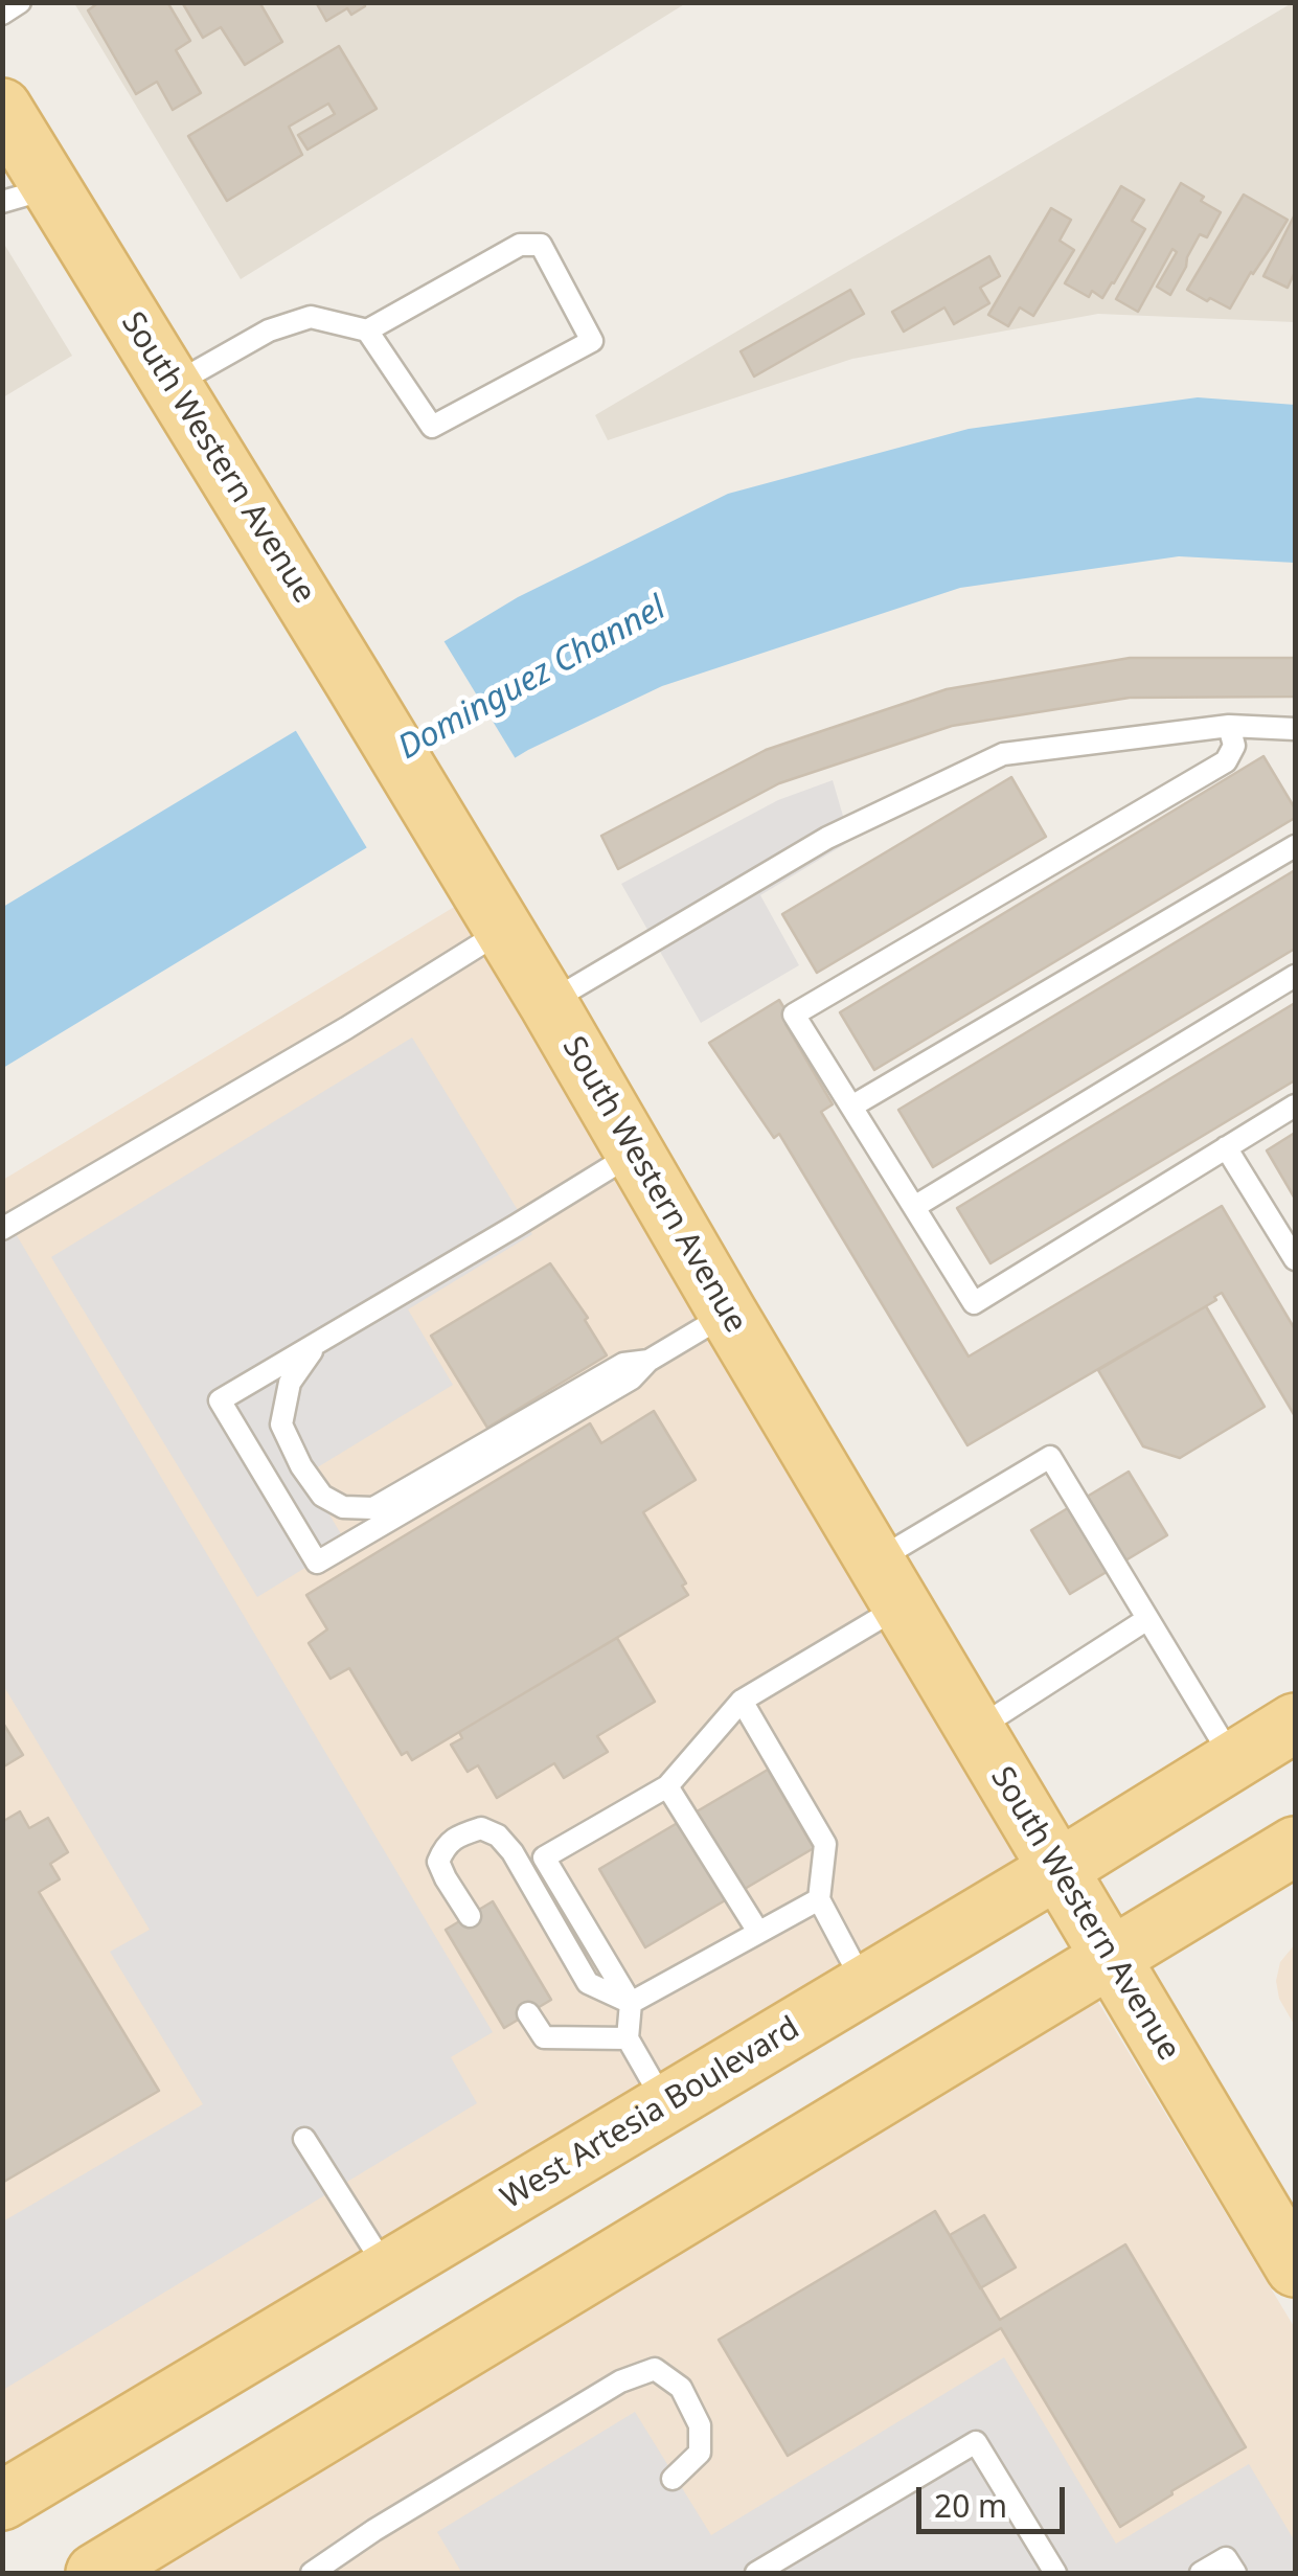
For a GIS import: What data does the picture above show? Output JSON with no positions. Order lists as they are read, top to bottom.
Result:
{
  "streets": {
    "main road": ["South Western Avenue", "West Artesia Boulevard"]
  },
  "crossings": [
    ["South Western Avenue", "West Artesia Boulevard"]
  ],
  "water": ["Dominguez Channel"],
  "scale_bar": "20 m"
}
